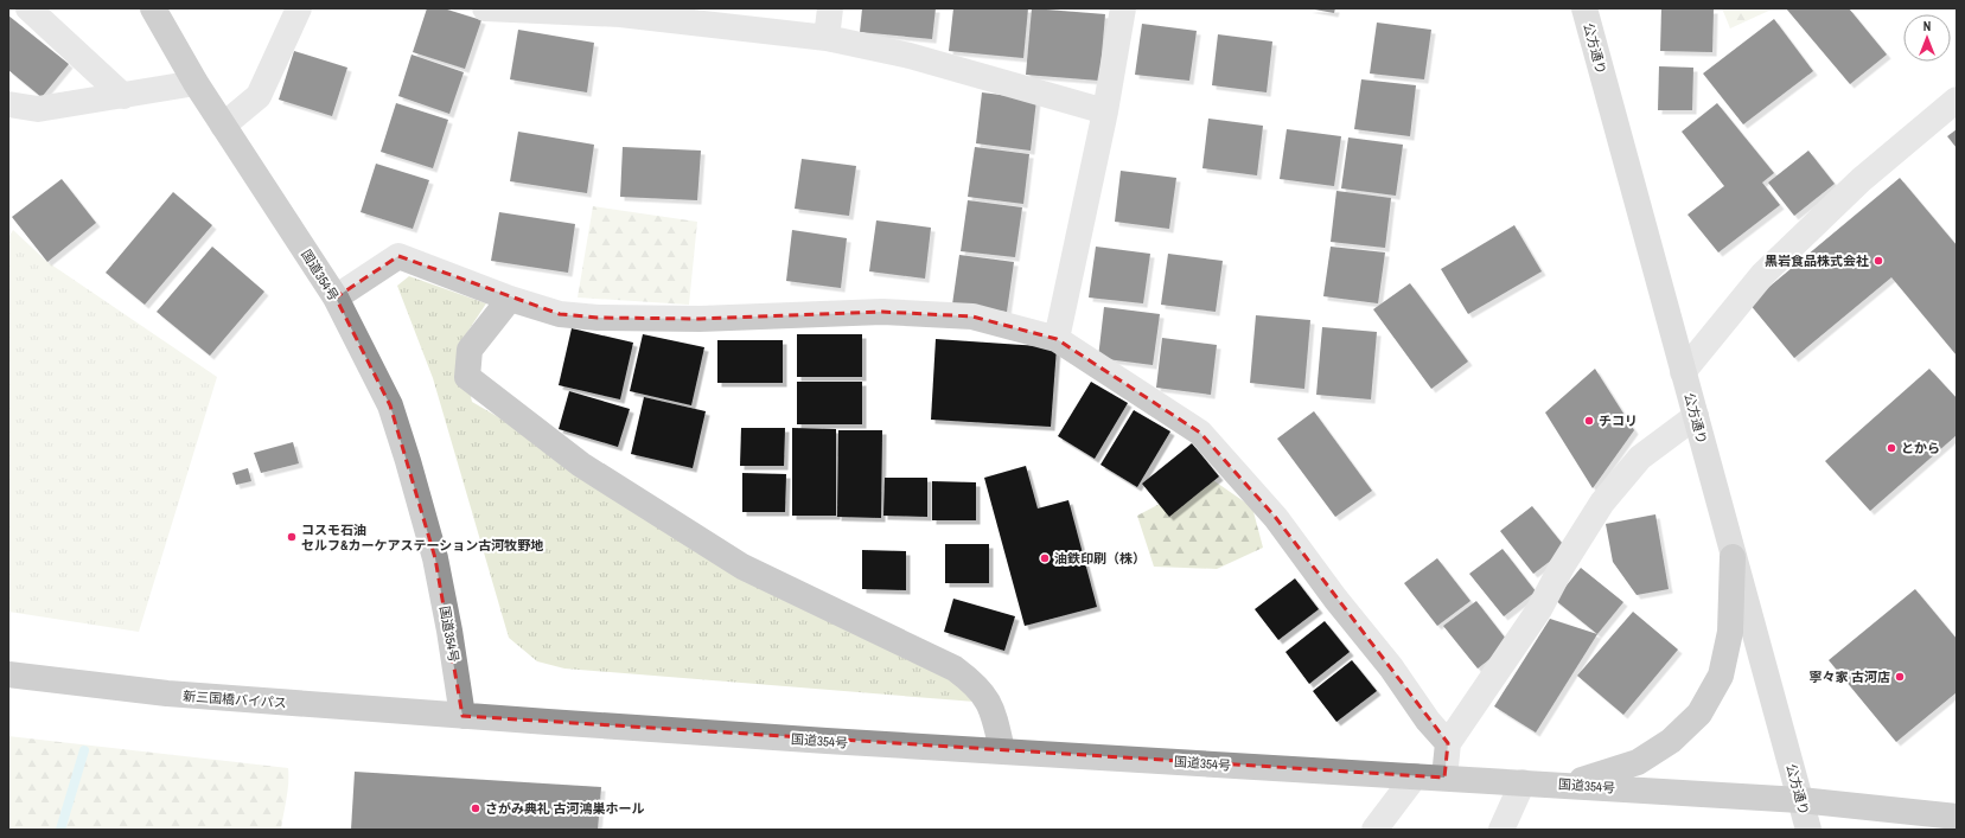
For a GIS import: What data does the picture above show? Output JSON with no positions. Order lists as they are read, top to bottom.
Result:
{
  "streets": {
    "highway": ["国道354号", "新三国橋バイパス"],
    "street": ["公方通り"]
  },
  "crossings": [
    ["公方通り", "国道354号"],
    ["国道354号", "新三国橋バイパス"]
  ],
  "places": [
    "黒岩食品株式会社",
    "チコリ",
    "とから",
    "コスモ石油 セルフ&カーケアステーション古河牧野地",
    "油鉄印刷（株）",
    "寧々家 古河店",
    "さがみ典礼 古河鴻巣ホール"
  ],
  "north": "top"
}
